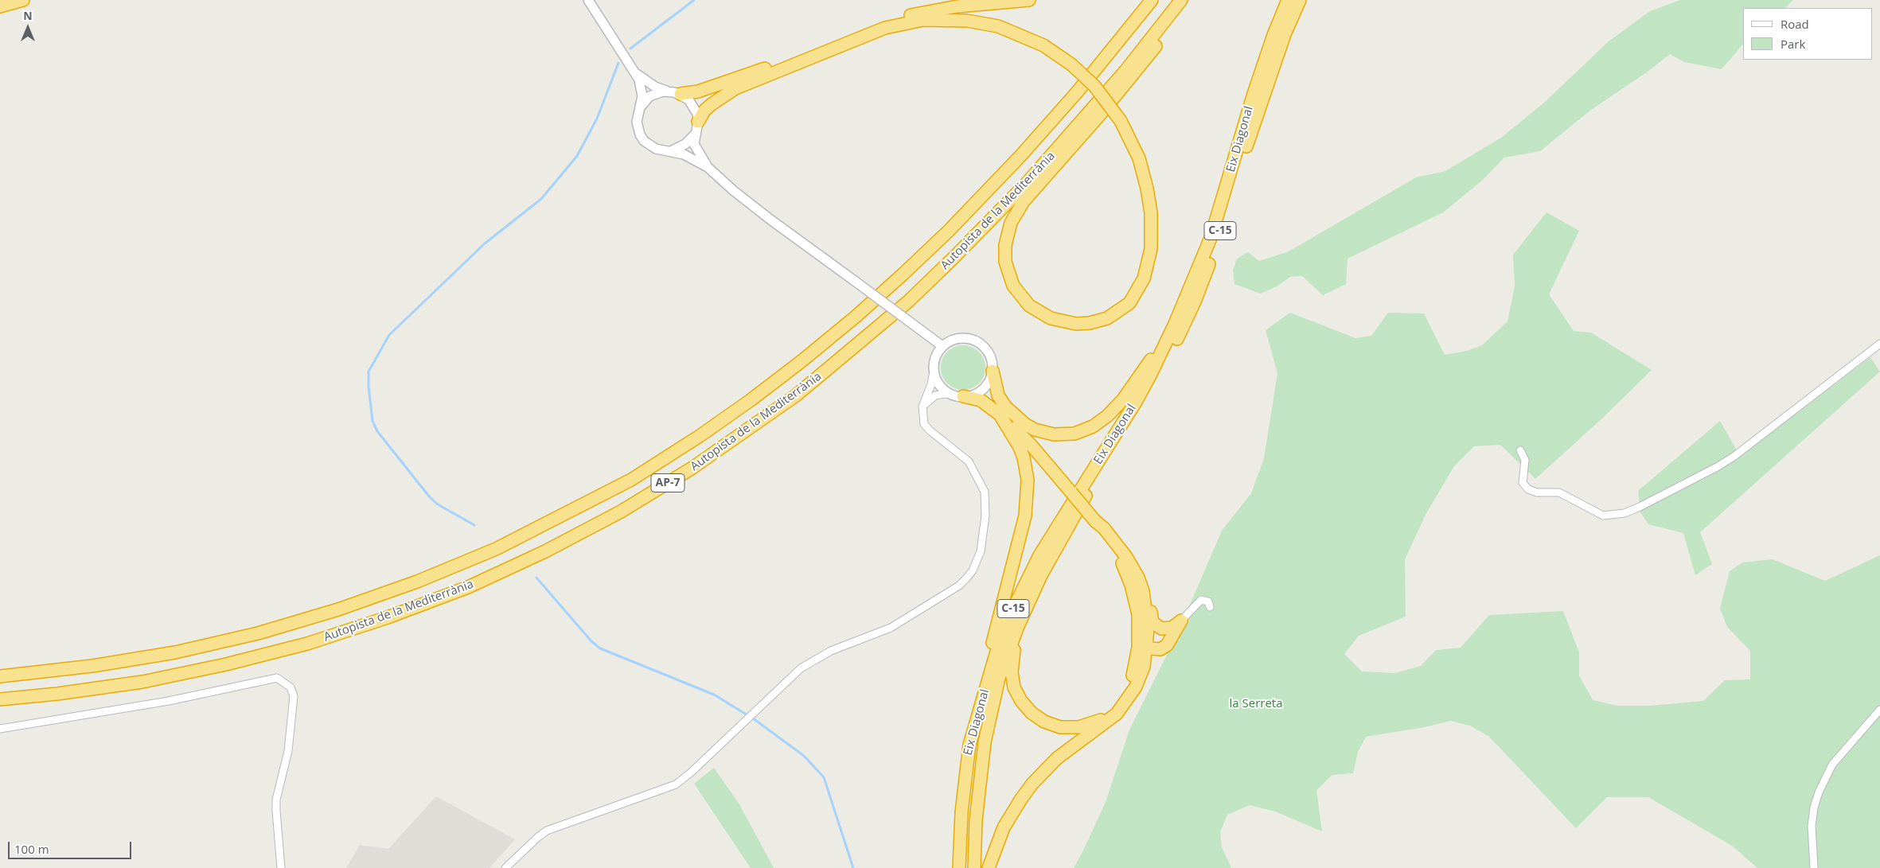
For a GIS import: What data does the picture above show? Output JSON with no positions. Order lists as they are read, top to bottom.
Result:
{
  "streets": {
    "highway": [
      "Eix Diagonal",
      "Autopista de la Mediterrània",
      "C-15",
      "AP-7"
    ]
  },
  "parks": ["la Serreta"],
  "legend": ["Road", "Park"],
  "scale_bar": "100 m",
  "north": "top"
}
